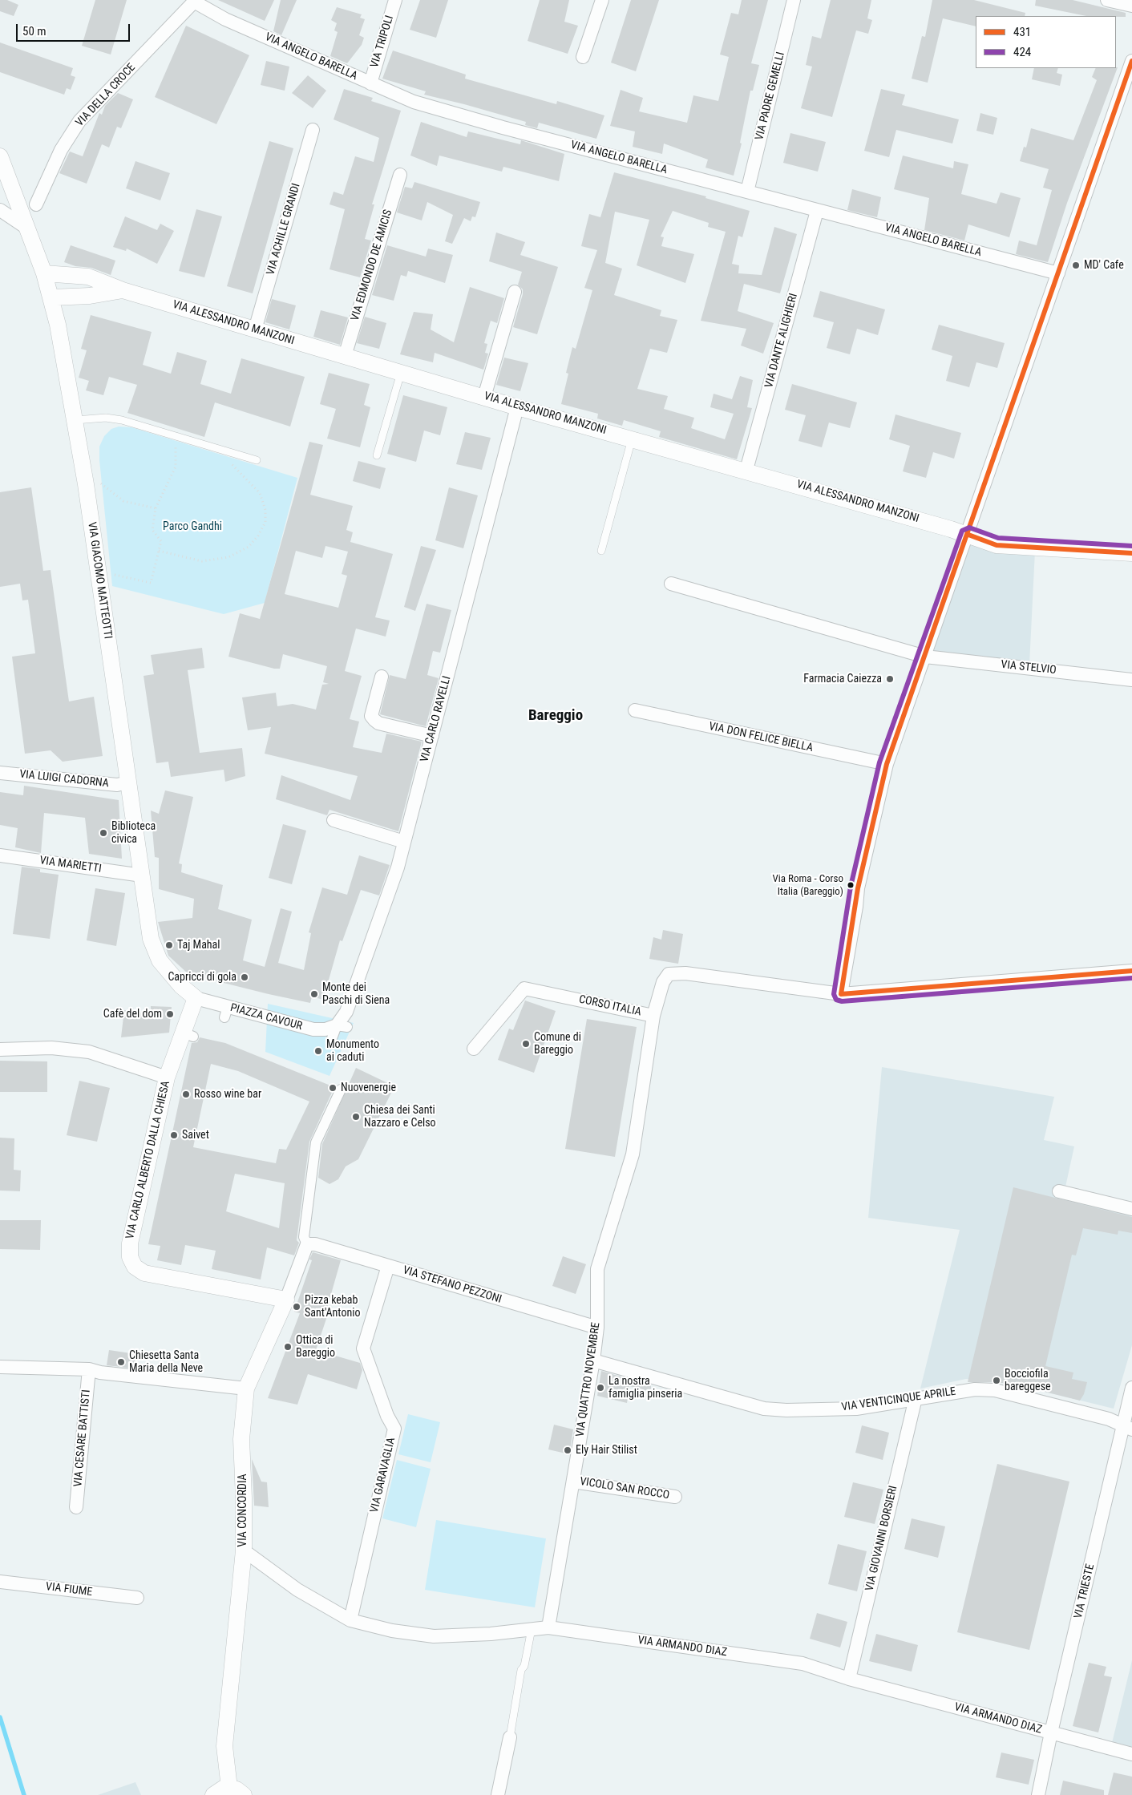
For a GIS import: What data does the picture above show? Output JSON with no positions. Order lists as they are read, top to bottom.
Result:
{
  "streets": {
    "street": [
      "VIA TRIPOLI",
      "VIA ANGELO BARELLA",
      "VIA DELLA CROCE",
      "VIA PADRE GEMELLI",
      "VIA ACHILLE GRANDI",
      "VIA EDMONDO DE AMICIS",
      "VIA ALESSANDRO MANZONI",
      "VIA DANTE ALIGHIERI",
      "VIA GIACOMO MATTEOTTI",
      "VIA STELVIO",
      "VIA CARLO RAVELLI",
      "VIA DON FELICE BIELLA",
      "VIA LUIGI CADORNA",
      "VIA MARIETTI",
      "CORSO ITALIA",
      "PIAZZA CAVOUR",
      "VIA CARLO ALBERTO DALLA CHIESA",
      "VIA STEFANO PEZZONI",
      "VIA QUATTRO NOVEMBRE",
      "VIA VENTICINQUE APRILE",
      "VIA CESARE BATTISTI",
      "VIA GARAVAGLIA",
      "VICOLO SAN ROCCO",
      "VIA CONCORDIA",
      "VIA GIOVANNI BORSIERI",
      "VIA FIUME",
      "VIA TRIESTE",
      "VIA ARMANDO DIAZ"
    ]
  },
  "crossings": [
    ["VIA TRIPOLI", "VIA ANGELO BARELLA"],
    ["VIA ANGELO BARELLA", "VIA DELLA CROCE"],
    ["VIA ANGELO BARELLA", "VIA PADRE GEMELLI"],
    ["VIA ANGELO BARELLA", "VIA DANTE ALIGHIERI"],
    ["VIA ACHILLE GRANDI", "VIA ALESSANDRO MANZONI"],
    ["VIA EDMONDO DE AMICIS", "VIA ALESSANDRO MANZONI"],
    ["VIA ALESSANDRO MANZONI", "VIA DANTE ALIGHIERI"],
    ["VIA ALESSANDRO MANZONI", "VIA GIACOMO MATTEOTTI"],
    ["VIA ALESSANDRO MANZONI", "VIA CARLO RAVELLI"],
    ["VIA GIACOMO MATTEOTTI", "VIA LUIGI CADORNA"],
    ["VIA GIACOMO MATTEOTTI", "VIA MARIETTI"],
    ["VIA GIACOMO MATTEOTTI", "PIAZZA CAVOUR"],
    ["VIA GIACOMO MATTEOTTI", "VIA CARLO ALBERTO DALLA CHIESA"],
    ["VIA CARLO RAVELLI", "PIAZZA CAVOUR"],
    ["CORSO ITALIA", "VIA QUATTRO NOVEMBRE"],
    ["PIAZZA CAVOUR", "VIA CARLO ALBERTO DALLA CHIESA"],
    ["VIA CARLO ALBERTO DALLA CHIESA", "VIA CONCORDIA"],
    ["VIA STEFANO PEZZONI", "VIA QUATTRO NOVEMBRE"],
    ["VIA STEFANO PEZZONI", "VIA GARAVAGLIA"],
    ["VIA STEFANO PEZZONI", "VIA CONCORDIA"],
    ["VIA QUATTRO NOVEMBRE", "VIA VENTICINQUE APRILE"],
    ["VIA QUATTRO NOVEMBRE", "VICOLO SAN ROCCO"],
    ["VIA QUATTRO NOVEMBRE", "VIA ARMANDO DIAZ"],
    ["VIA VENTICINQUE APRILE", "VIA GIOVANNI BORSIERI"],
    ["VIA VENTICINQUE APRILE", "VIA TRIESTE"],
    ["VIA GARAVAGLIA", "VIA ARMANDO DIAZ"],
    ["VIA CONCORDIA", "VIA ARMANDO DIAZ"],
    ["VIA GIOVANNI BORSIERI", "VIA ARMANDO DIAZ"],
    ["VIA TRIESTE", "VIA ARMANDO DIAZ"]
  ],
  "districts": ["Bareggio"],
  "parks": ["Parco Gandhi"],
  "places": [
    "MD' Cafe",
    "Farmacia Caiezza",
    "Biblioteca civica",
    "Via Roma - Corso Italia (Bareggio)",
    "Taj Mahal",
    "Capricci di gola",
    "Monte dei Paschi di Siena",
    "Cafè del dom",
    "Comune di Bareggio",
    "Monumento ai caduti",
    "Nuovenergie",
    "Rosso wine bar",
    "Chiesa dei Santi Nazzaro e Celso",
    "Saivet",
    "Pizza kebab Sant'Antonio",
    "Ottica di Bareggio",
    "Chiesetta Santa Maria della Neve",
    "Bocciofila bareggese",
    "La nostra famiglia pinseria",
    "Ely Hair Stilist"
  ],
  "lines": ["transit line 431", "transit line 424"],
  "legend": ["431", "424"],
  "scale_bar": "50 m"
}
